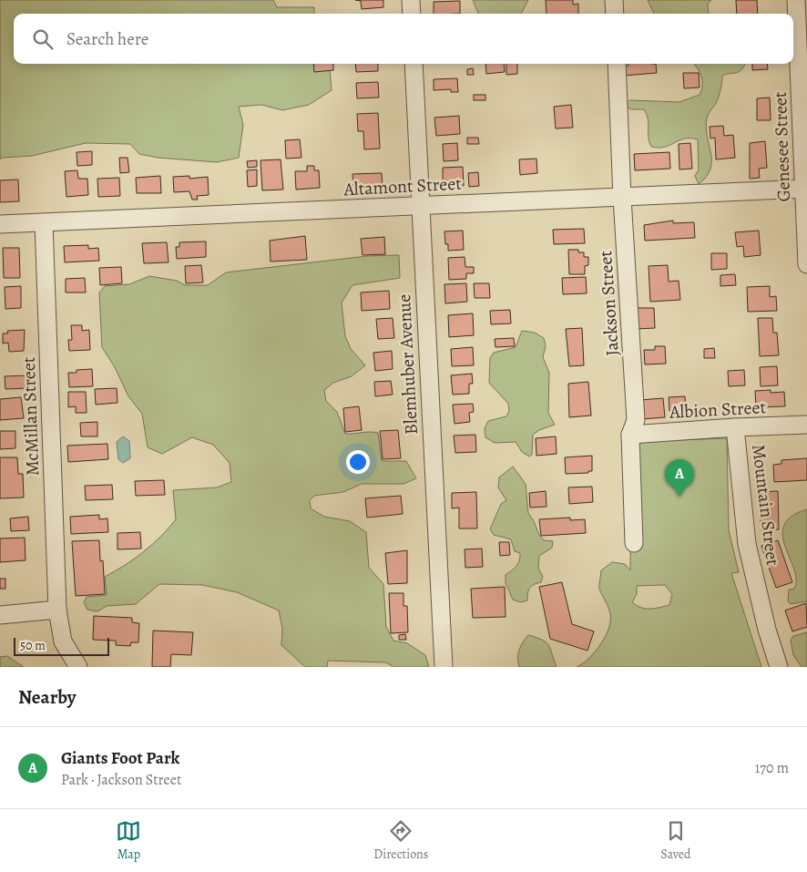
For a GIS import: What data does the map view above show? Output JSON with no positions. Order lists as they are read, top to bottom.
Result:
{
  "streets": {
    "street": [
      "Genesee Street",
      "Altamont Street",
      "Jackson Street",
      "Blemhuber Avenue",
      "Albion Street",
      "McMillan Street",
      "Mountain Street"
    ]
  },
  "crossings": [
    ["Genesee Street", "Altamont Street"],
    ["Altamont Street", "Jackson Street"],
    ["Altamont Street", "Blemhuber Avenue"],
    ["Altamont Street", "McMillan Street"],
    ["Jackson Street", "Albion Street"],
    ["Albion Street", "Mountain Street"]
  ],
  "scale_bar": "50 m",
  "page": {
    "search": "Search here",
    "pins": "A",
    "scale": "50 m",
    "heading": "Nearby",
    "list": [
      {
        "mark": "A",
        "name": "Giants Foot Park",
        "note": "Park · Jackson Street",
        "value": "170 m"
      }
    ],
    "nav": ["Map", "Directions", "Saved"]
  }
}
